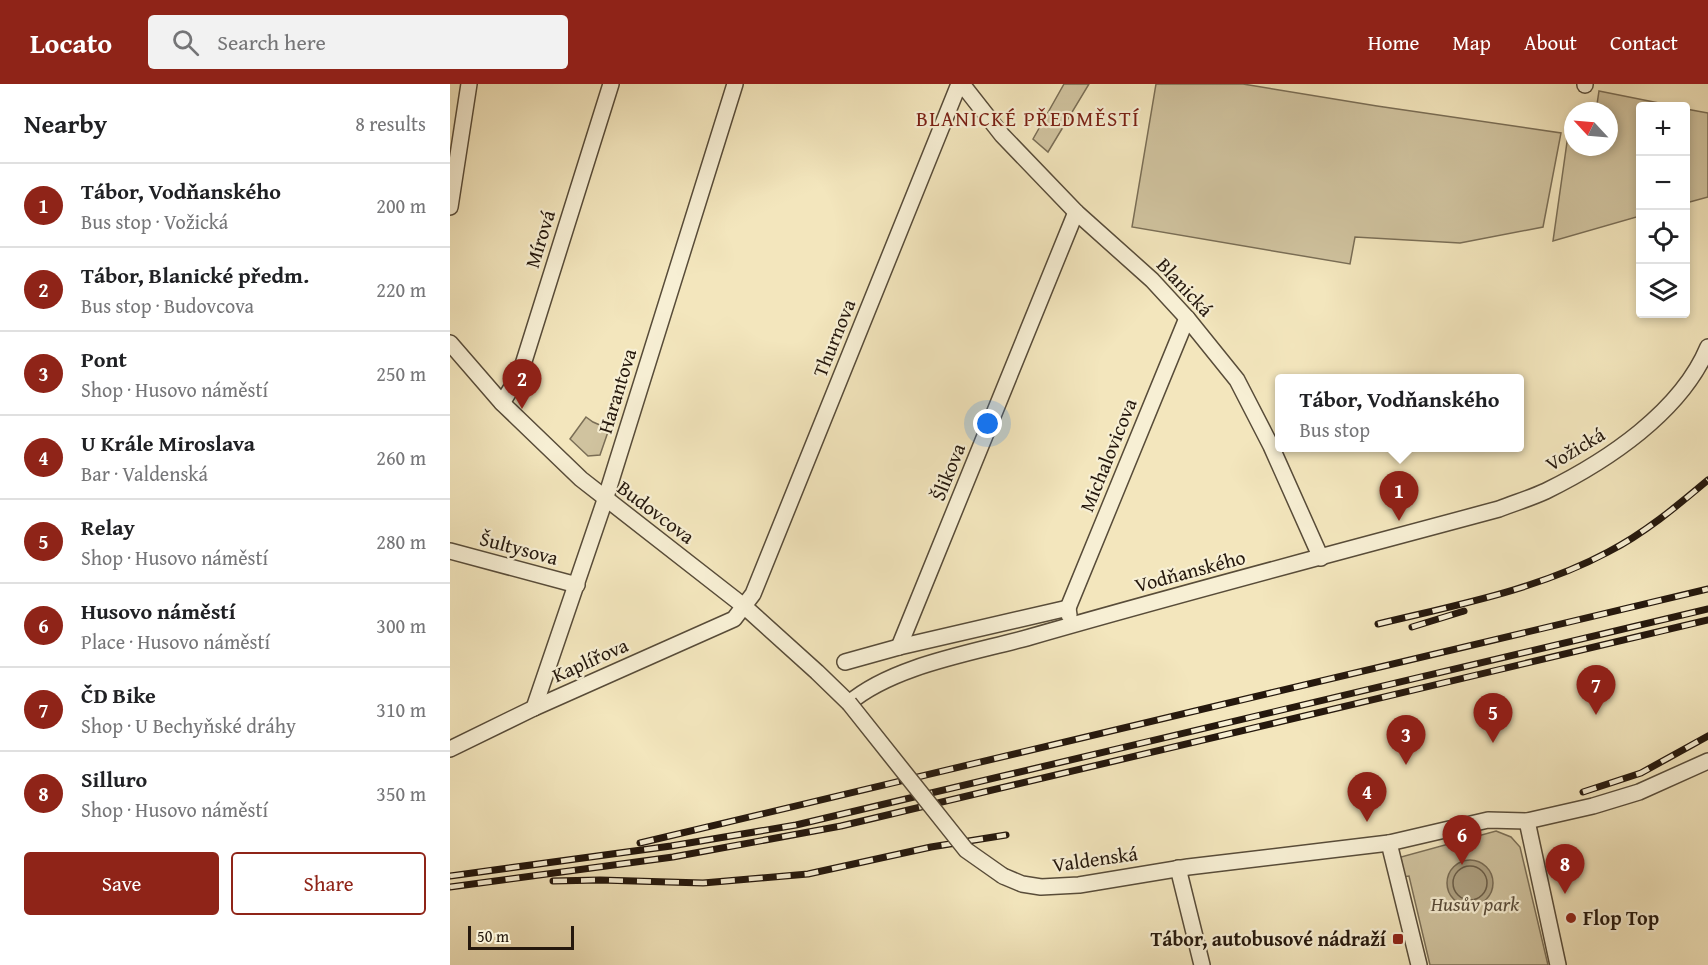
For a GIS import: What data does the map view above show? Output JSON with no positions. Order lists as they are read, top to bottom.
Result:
{
  "streets": {
    "street": [
      "Mírová",
      "Blanická",
      "Thurnova",
      "Harantova",
      "Vožická",
      "Michalovicova",
      "Šlikova",
      "Budovcova",
      "Šultysova",
      "Vodňanského",
      "Kaplířova",
      "Valdenská"
    ]
  },
  "crossings": [
    ["Mírová", "Budovcova"],
    ["Blanická", "Thurnova"],
    ["Blanická", "Vožická"],
    ["Blanická", "Michalovicova"],
    ["Blanická", "Šlikova"],
    ["Blanická", "Vodňanského"],
    ["Thurnova", "Budovcova"],
    ["Thurnova", "Kaplířova"],
    ["Harantova", "Budovcova"],
    ["Harantova", "Šultysova"],
    ["Harantova", "Kaplířova"],
    ["Vožická", "Vodňanského"],
    ["Budovcova", "Vodňanského"],
    ["Budovcova", "Kaplířova"],
    ["Budovcova", "Valdenská"],
    ["Vodňanského", "Valdenská"]
  ],
  "districts": ["BLANICKÉ PŘEDMĚSTÍ"],
  "parks": ["Husův park"],
  "places": {
    "other": ["Flop Top"],
    "transit": ["Tábor, autobusové nádraží"]
  },
  "scale_bar": "50 m",
  "north": "top left",
  "page": {
    "header": "Locato",
    "search": "Search here",
    "nav": [
      "Home",
      "Map",
      "About",
      "Contact"
    ],
    "heading": ["Nearby", "8 results"],
    "map_buttons": ["+", "−"],
    "list": [
      {
        "mark": "1",
        "name": "Tábor, Vodňanského",
        "note": "Bus stop · Vožická",
        "value": "200 m"
      },
      {
        "mark": "2",
        "name": "Tábor, Blanické předm.",
        "note": "Bus stop · Budovcova",
        "value": "220 m"
      },
      {
        "mark": "3",
        "name": "Pont",
        "note": "Shop · Husovo náměstí",
        "value": "250 m"
      },
      {
        "mark": "4",
        "name": "U Krále Miroslava",
        "note": "Bar · Valdenská",
        "value": "260 m"
      },
      {
        "mark": "5",
        "name": "Relay",
        "note": "Shop · Husovo náměstí",
        "value": "280 m"
      },
      {
        "mark": "6",
        "name": "Husovo náměstí",
        "note": "Place · Husovo náměstí",
        "value": "300 m"
      },
      {
        "mark": "7",
        "name": "ČD Bike",
        "note": "Shop · U Bechyňské dráhy",
        "value": "310 m"
      },
      {
        "mark": "8",
        "name": "Silluro",
        "note": "Shop · Husovo náměstí",
        "value": "350 m"
      }
    ],
    "pins": [
      "2",
      "1",
      "7",
      "5",
      "3",
      "4",
      "6",
      "8"
    ],
    "popup": ["Tábor, Vodňanského", "Bus stop"],
    "buttons": ["Save", "Share"],
    "scale": "50 m"
  }
}
